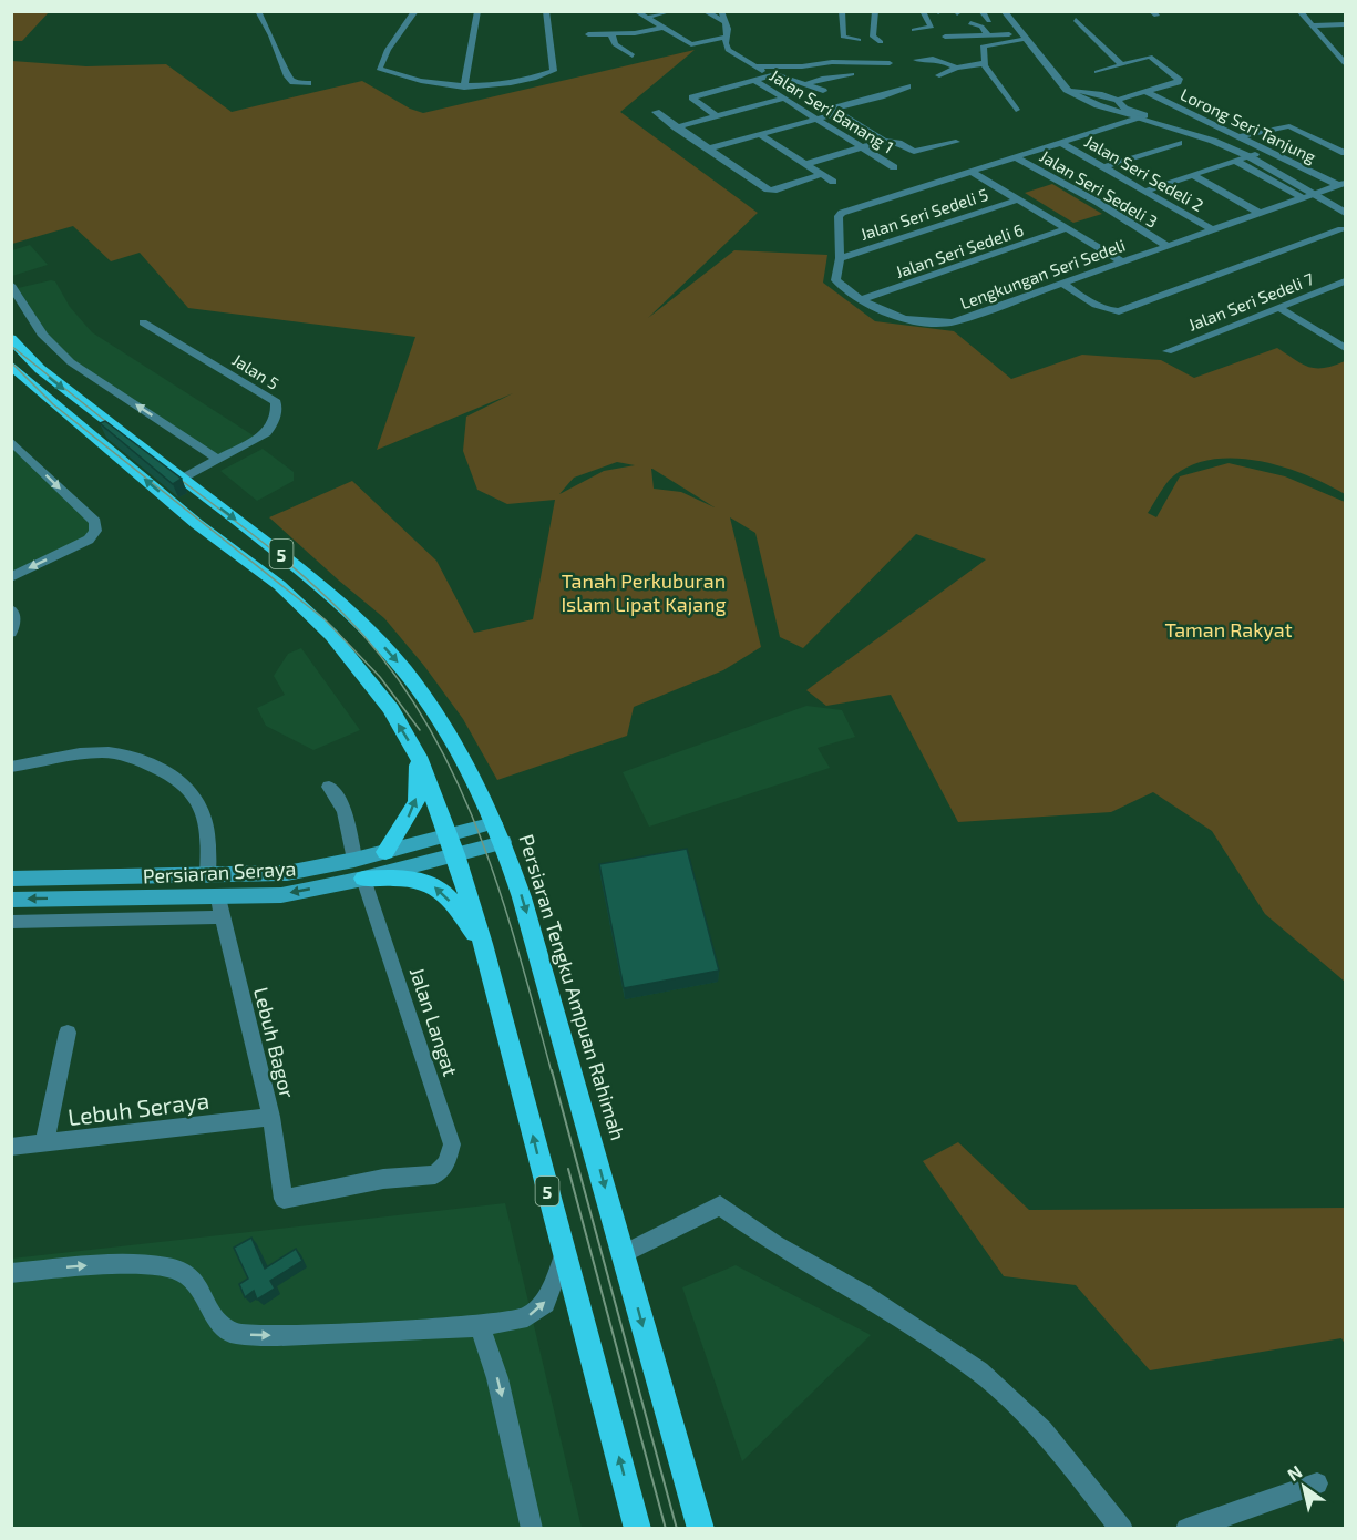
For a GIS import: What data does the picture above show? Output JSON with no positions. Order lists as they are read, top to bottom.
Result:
{
  "streets": {
    "highway": ["5", "Persiaran Tengku Ampuan Rahimah"],
    "main road": ["Persiaran Seraya"],
    "street": [
      "Jalan Seri Banang 1",
      "Lorong Seri Tanjung",
      "Jalan Seri Sedeli 2",
      "Jalan Seri Sedeli 3",
      "Jalan Seri Sedeli 5",
      "Jalan Seri Sedeli 6",
      "Lengkungan Seri Sedeli",
      "Jalan Seri Sedeli 7",
      "Jalan 5",
      "Jalan Langat",
      "Lebuh Bagor",
      "Lebuh Seraya"
    ]
  },
  "crossings": [
    ["Lorong Seri Tanjung", "Lengkungan Seri Sedeli"],
    ["Jalan Seri Sedeli 2", "Lengkungan Seri Sedeli"],
    ["Jalan Seri Sedeli 3", "Lengkungan Seri Sedeli"],
    ["Jalan Seri Sedeli 5", "Lengkungan Seri Sedeli"],
    ["Jalan Seri Sedeli 6", "Lengkungan Seri Sedeli"],
    ["Jalan 5", "Persiaran Tengku Ampuan Rahimah"],
    ["5", "Persiaran Seraya"],
    ["Persiaran Seraya", "Persiaran Tengku Ampuan Rahimah"],
    ["Persiaran Seraya", "Jalan Langat"],
    ["Persiaran Seraya", "Lebuh Bagor"],
    ["Jalan Langat", "Lebuh Bagor"],
    ["Lebuh Bagor", "Lebuh Seraya"]
  ],
  "parks": ["Tanah Perkuburan Islam Lipat Kajang", "Taman Rakyat"],
  "north": "top left"
}
